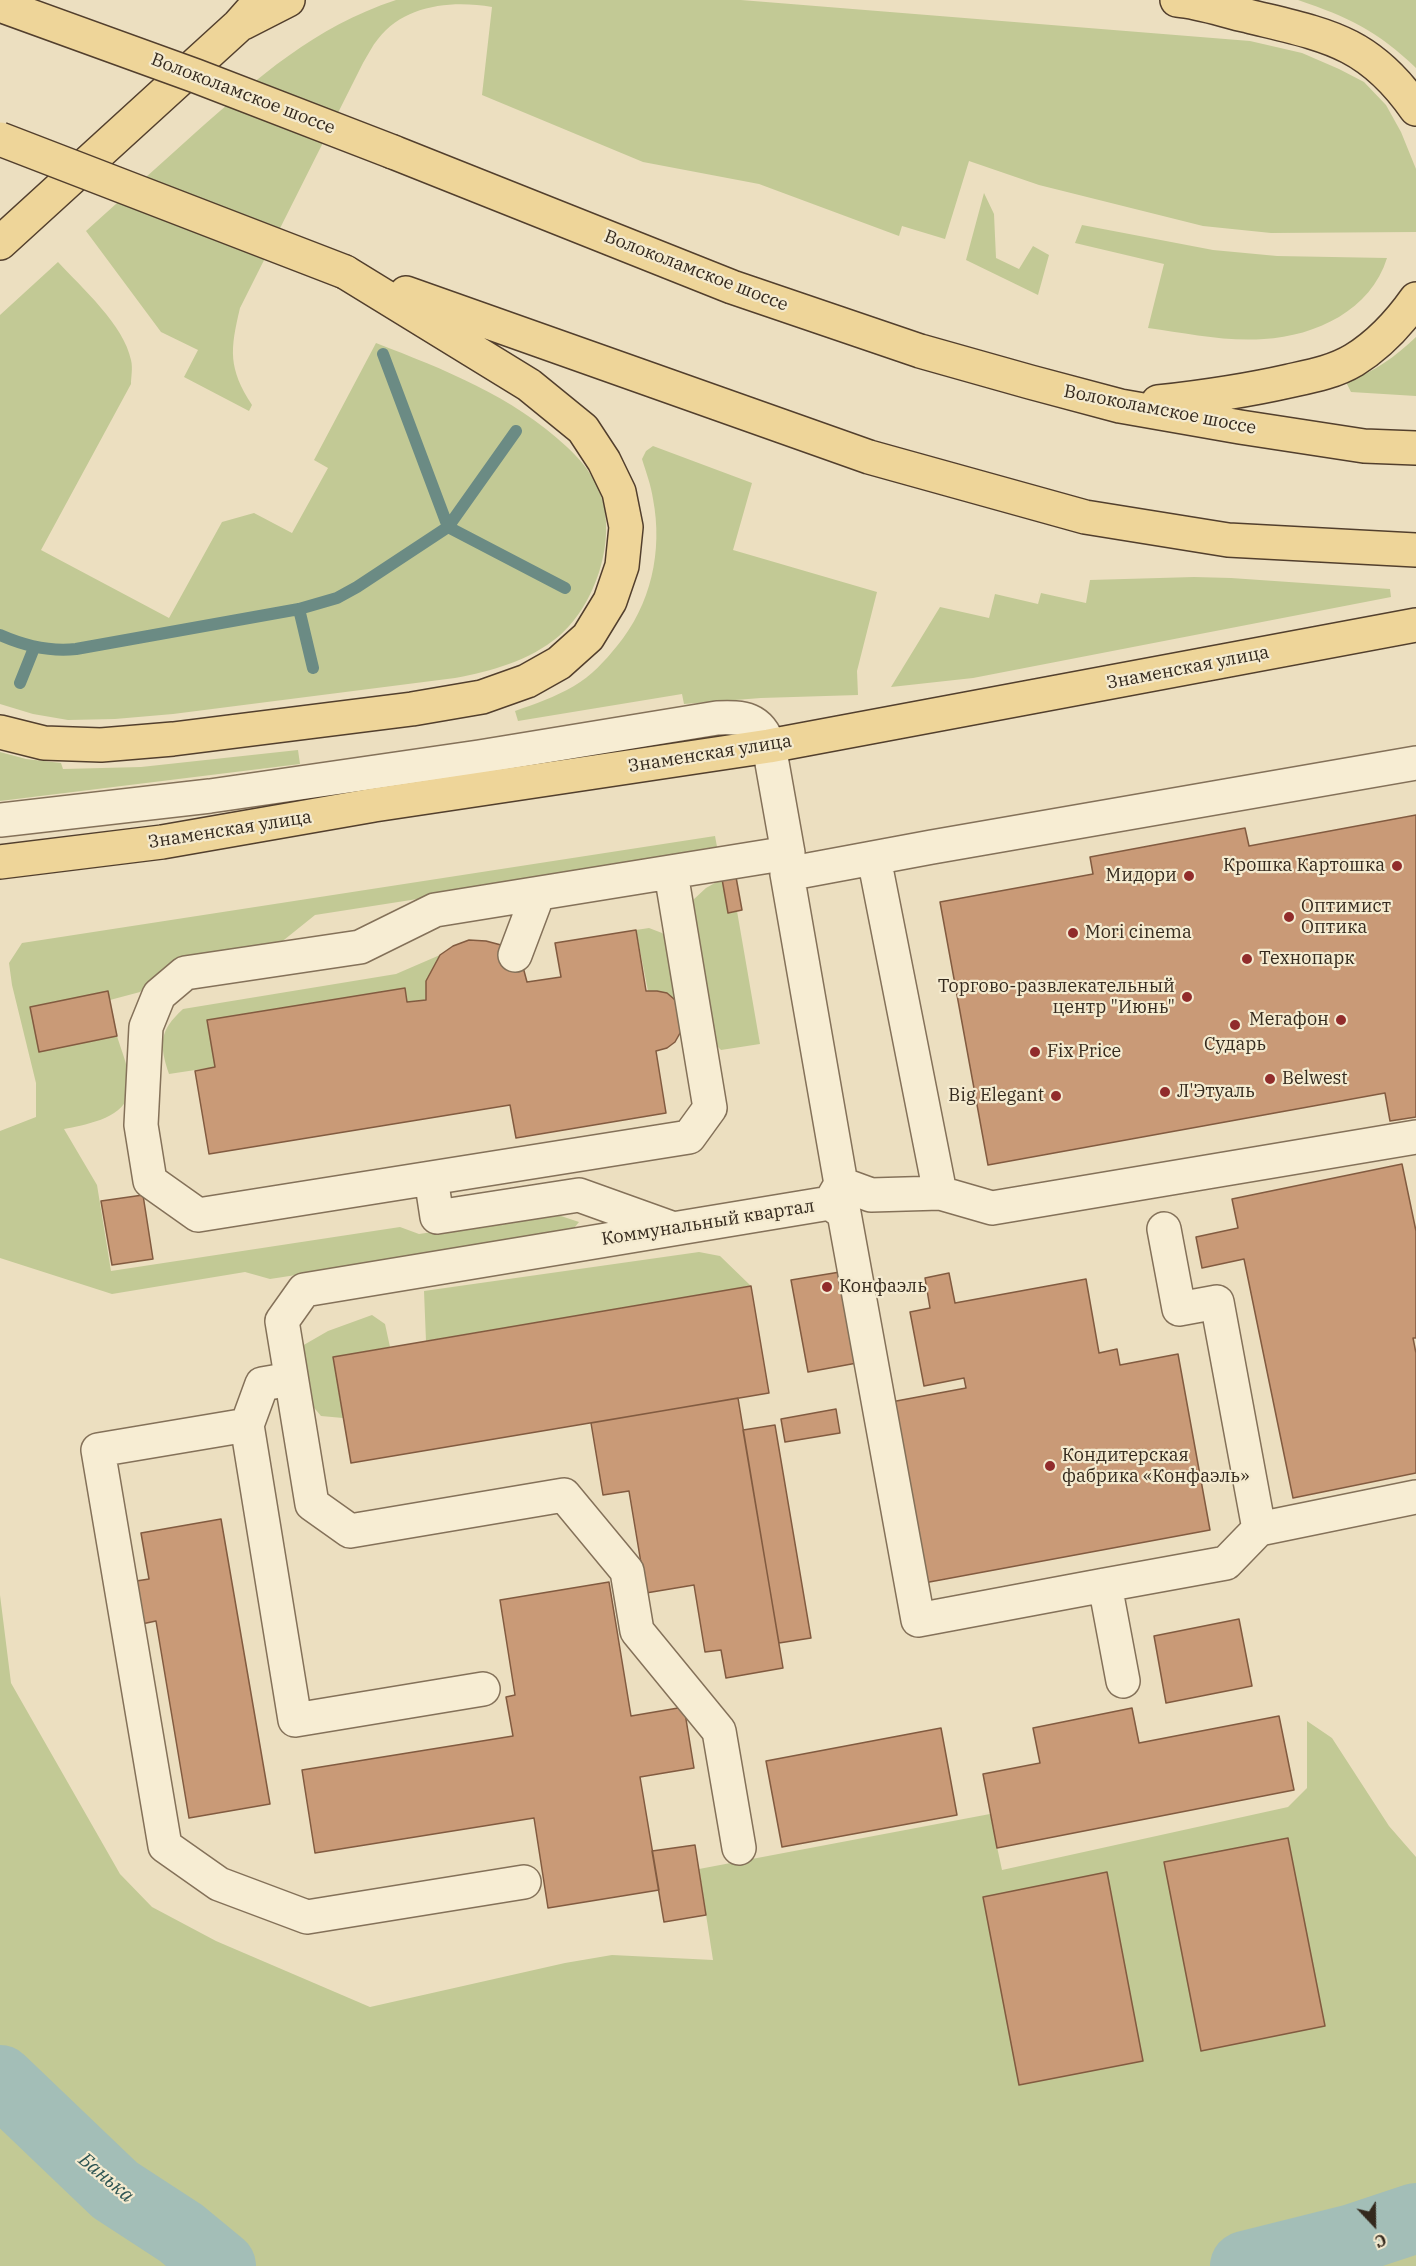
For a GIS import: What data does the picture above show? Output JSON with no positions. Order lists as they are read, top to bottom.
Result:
{
  "streets": {
    "main road": ["Волоколамское шоссе", "Знаменская улица"],
    "street": ["Коммунальный квартал"]
  },
  "water": ["Банька"],
  "places": [
    "Крошка Картошка",
    "Мидори",
    "Оптимист Оптика",
    "Mori cinema",
    "Технопарк",
    "Торгово-развлекательный центр \"Июнь\"",
    "Мегафон",
    "Сударь",
    "Fix Price",
    "Belwest",
    "Л'Этуаль",
    "Big Elegant",
    "Конфаэль",
    "Кондитерская фабрика «Конфаэль»"
  ],
  "north": "bottom"
}
